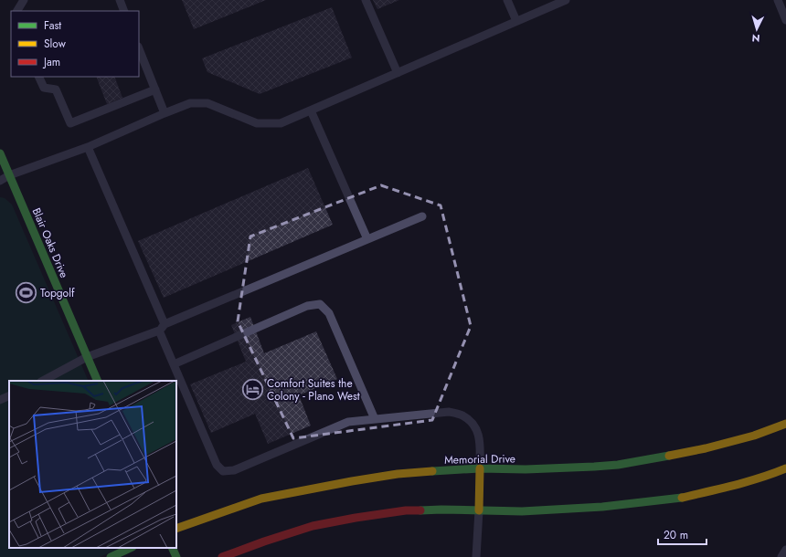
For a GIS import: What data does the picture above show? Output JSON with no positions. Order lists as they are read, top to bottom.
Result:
{
  "streets": {
    "street": ["Blair Oaks Drive", "Memorial Drive"]
  },
  "places": {
    "sports": ["Topgolf"],
    "hotel": ["Comfort Suites the Colony - Plano West"]
  },
  "legend": ["Fast", "Slow", "Jam"],
  "scale_bar": "20 m",
  "north": "bottom"
}
